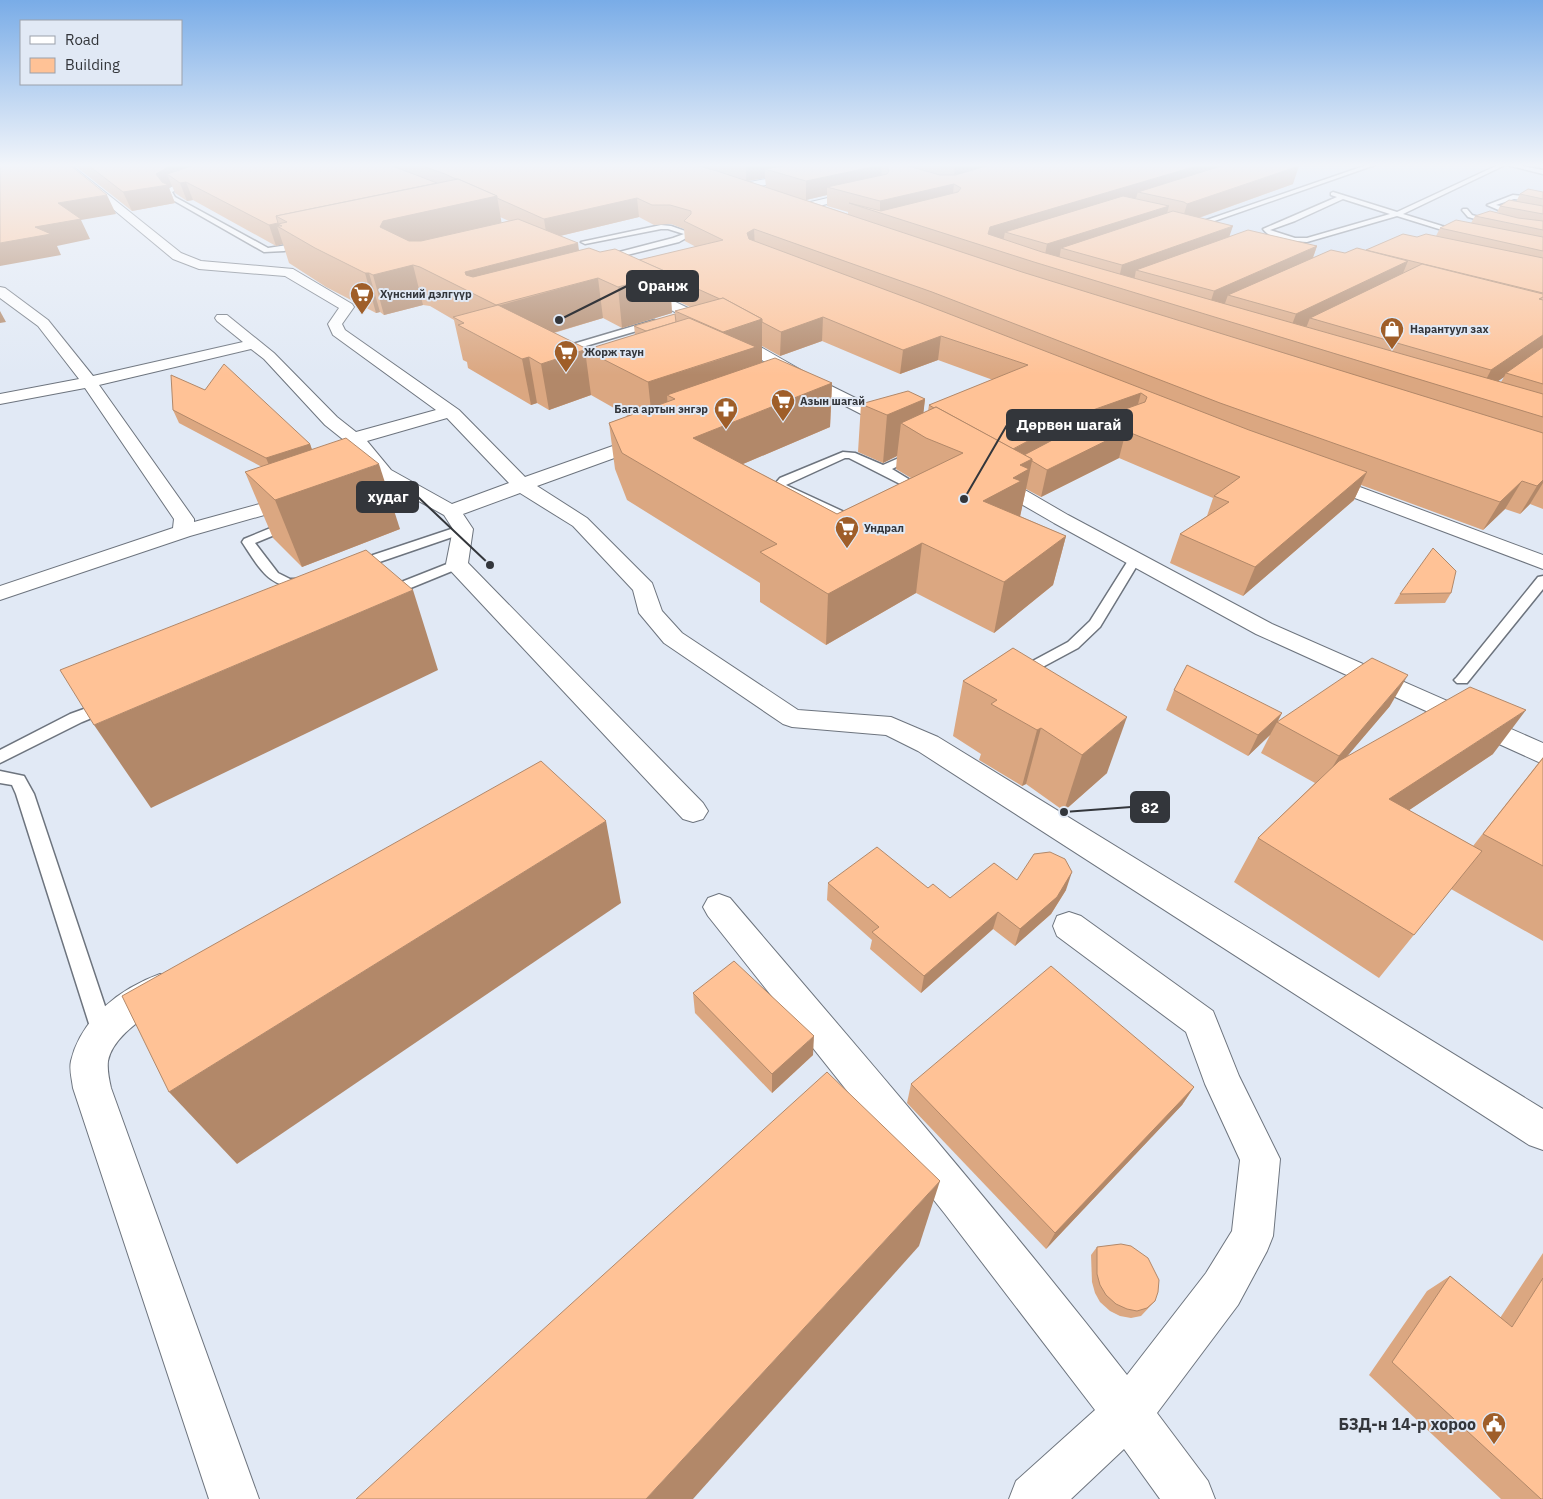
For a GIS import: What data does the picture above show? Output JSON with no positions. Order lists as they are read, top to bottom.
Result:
{
  "places": {
    "supermarket": [
      "Хүнсний дэлгүүр",
      "Жорж таун",
      "Азын шагай",
      "Ундрал"
    ],
    "other": [
      "Оранж",
      "Дөрвөн шагай",
      "худаг",
      "82"
    ],
    "shop": ["Нарантуул зах"],
    "pharmacy": ["Бага артын энгэр"],
    "public building": ["БЗД-н 14-р хороо"]
  },
  "legend": ["Road", "Building"]
}
